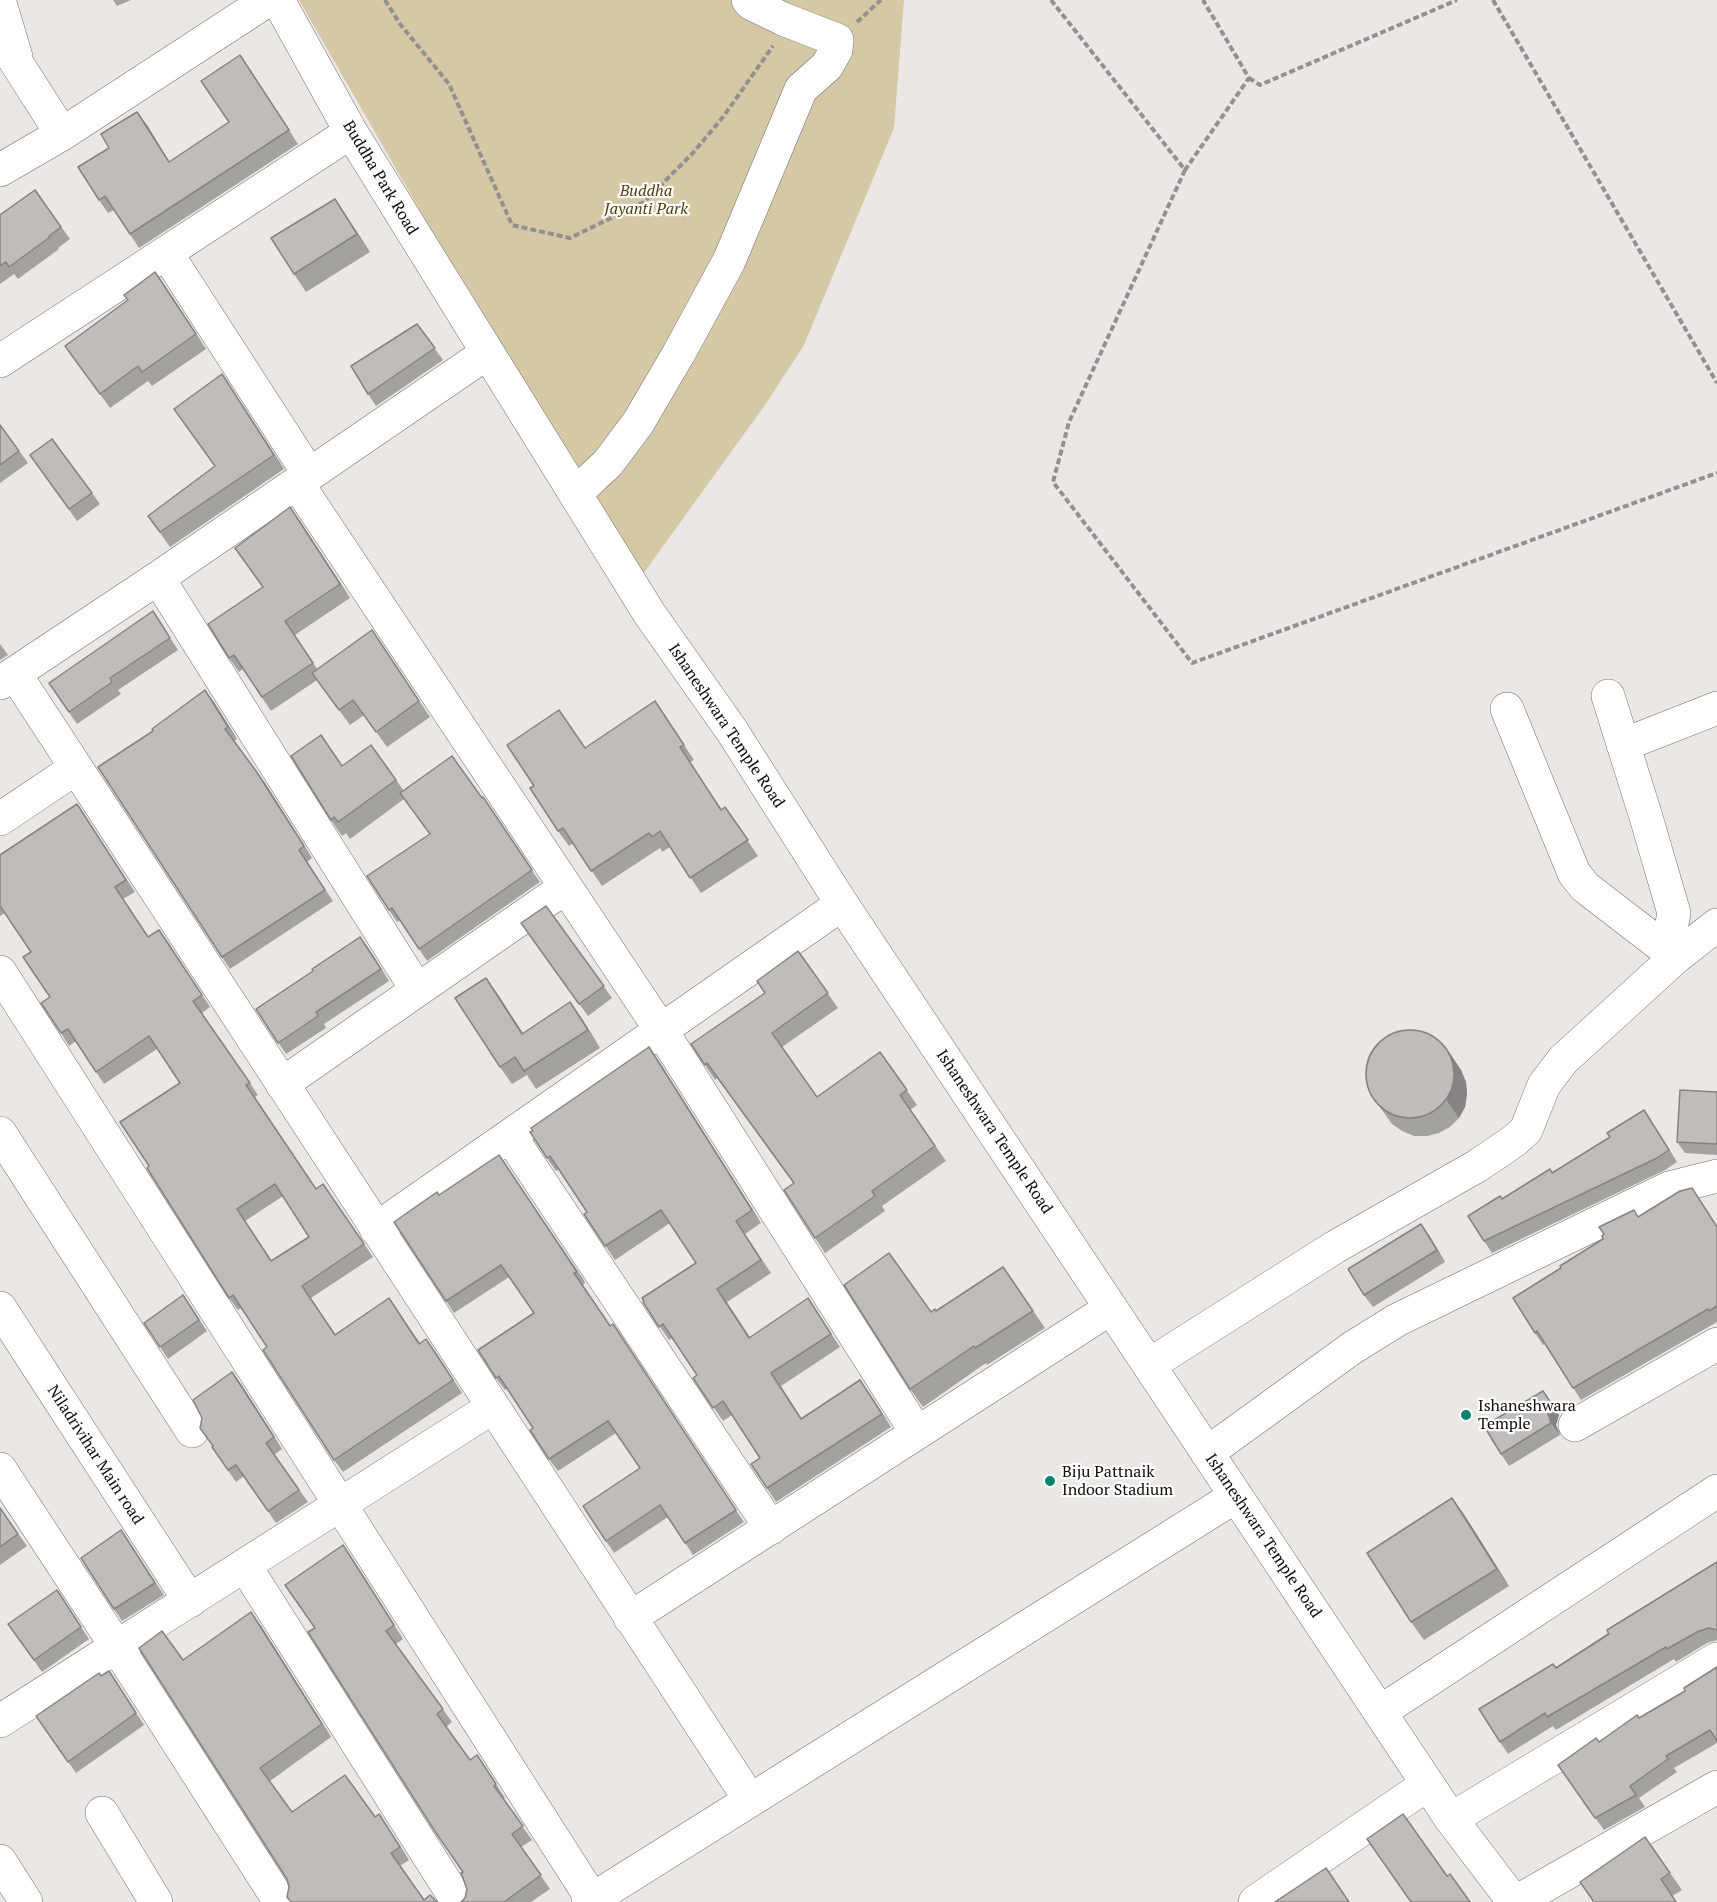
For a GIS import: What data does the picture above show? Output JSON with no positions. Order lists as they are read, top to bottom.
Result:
{
  "streets": {
    "street": ["Buddha Park Road", "Ishaneshwara Temple Road", "Niladrivihar Main road"]
  },
  "crossings": [
    ["Buddha Park Road", "Ishaneshwara Temple Road"]
  ],
  "parks": ["Buddha Jayanti Park"],
  "places": ["Ishaneshwara Temple", "Biju Pattnaik Indoor Stadium"]
}
